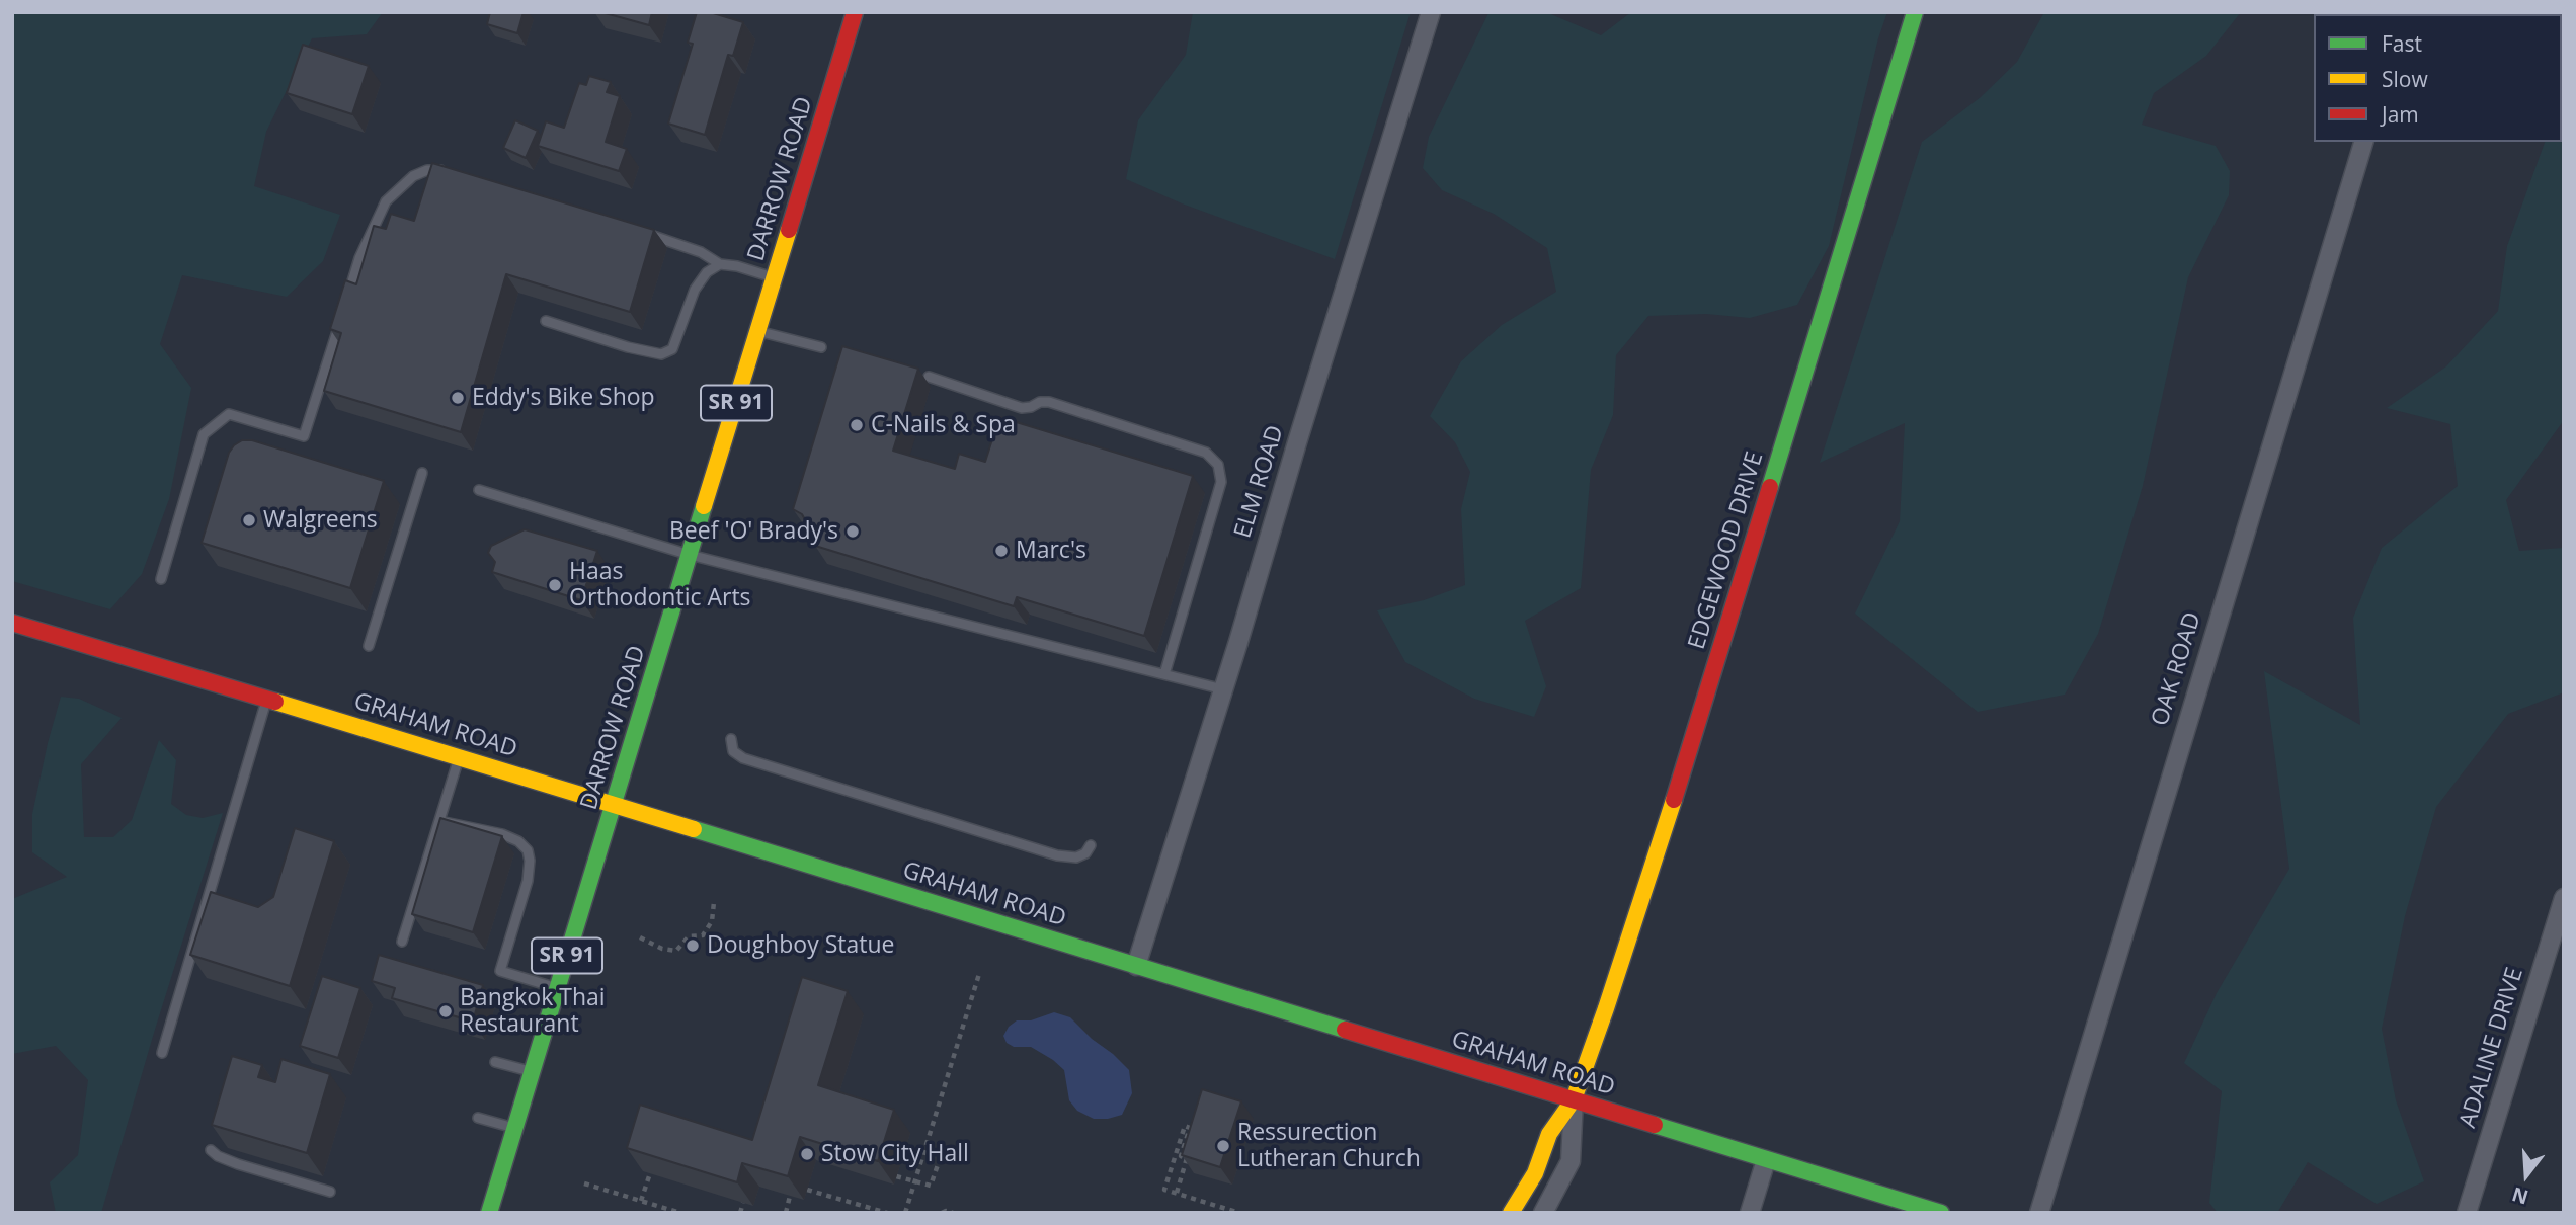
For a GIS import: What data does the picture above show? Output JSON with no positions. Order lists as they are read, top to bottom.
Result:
{
  "streets": {
    "main road": [
      "DARROW ROAD",
      "SR 91",
      "EDGEWOOD DRIVE",
      "GRAHAM ROAD"
    ],
    "street": ["ELM ROAD", "OAK ROAD", "ADALINE DRIVE"]
  },
  "crossings": [
    ["DARROW ROAD", "GRAHAM ROAD"],
    ["ELM ROAD", "GRAHAM ROAD"],
    ["EDGEWOOD DRIVE", "GRAHAM ROAD"]
  ],
  "places": [
    "Eddy's Bike Shop",
    "C-Nails & Spa",
    "Walgreens",
    "Beef 'O' Brady's",
    "Marc's",
    "Haas Orthodontic Arts",
    "Doughboy Statue",
    "Bangkok Thai Restaurant",
    "Ressurection Lutheran Church",
    "Stow City Hall"
  ],
  "legend": ["Fast", "Slow", "Jam"],
  "north": "bottom"
}
